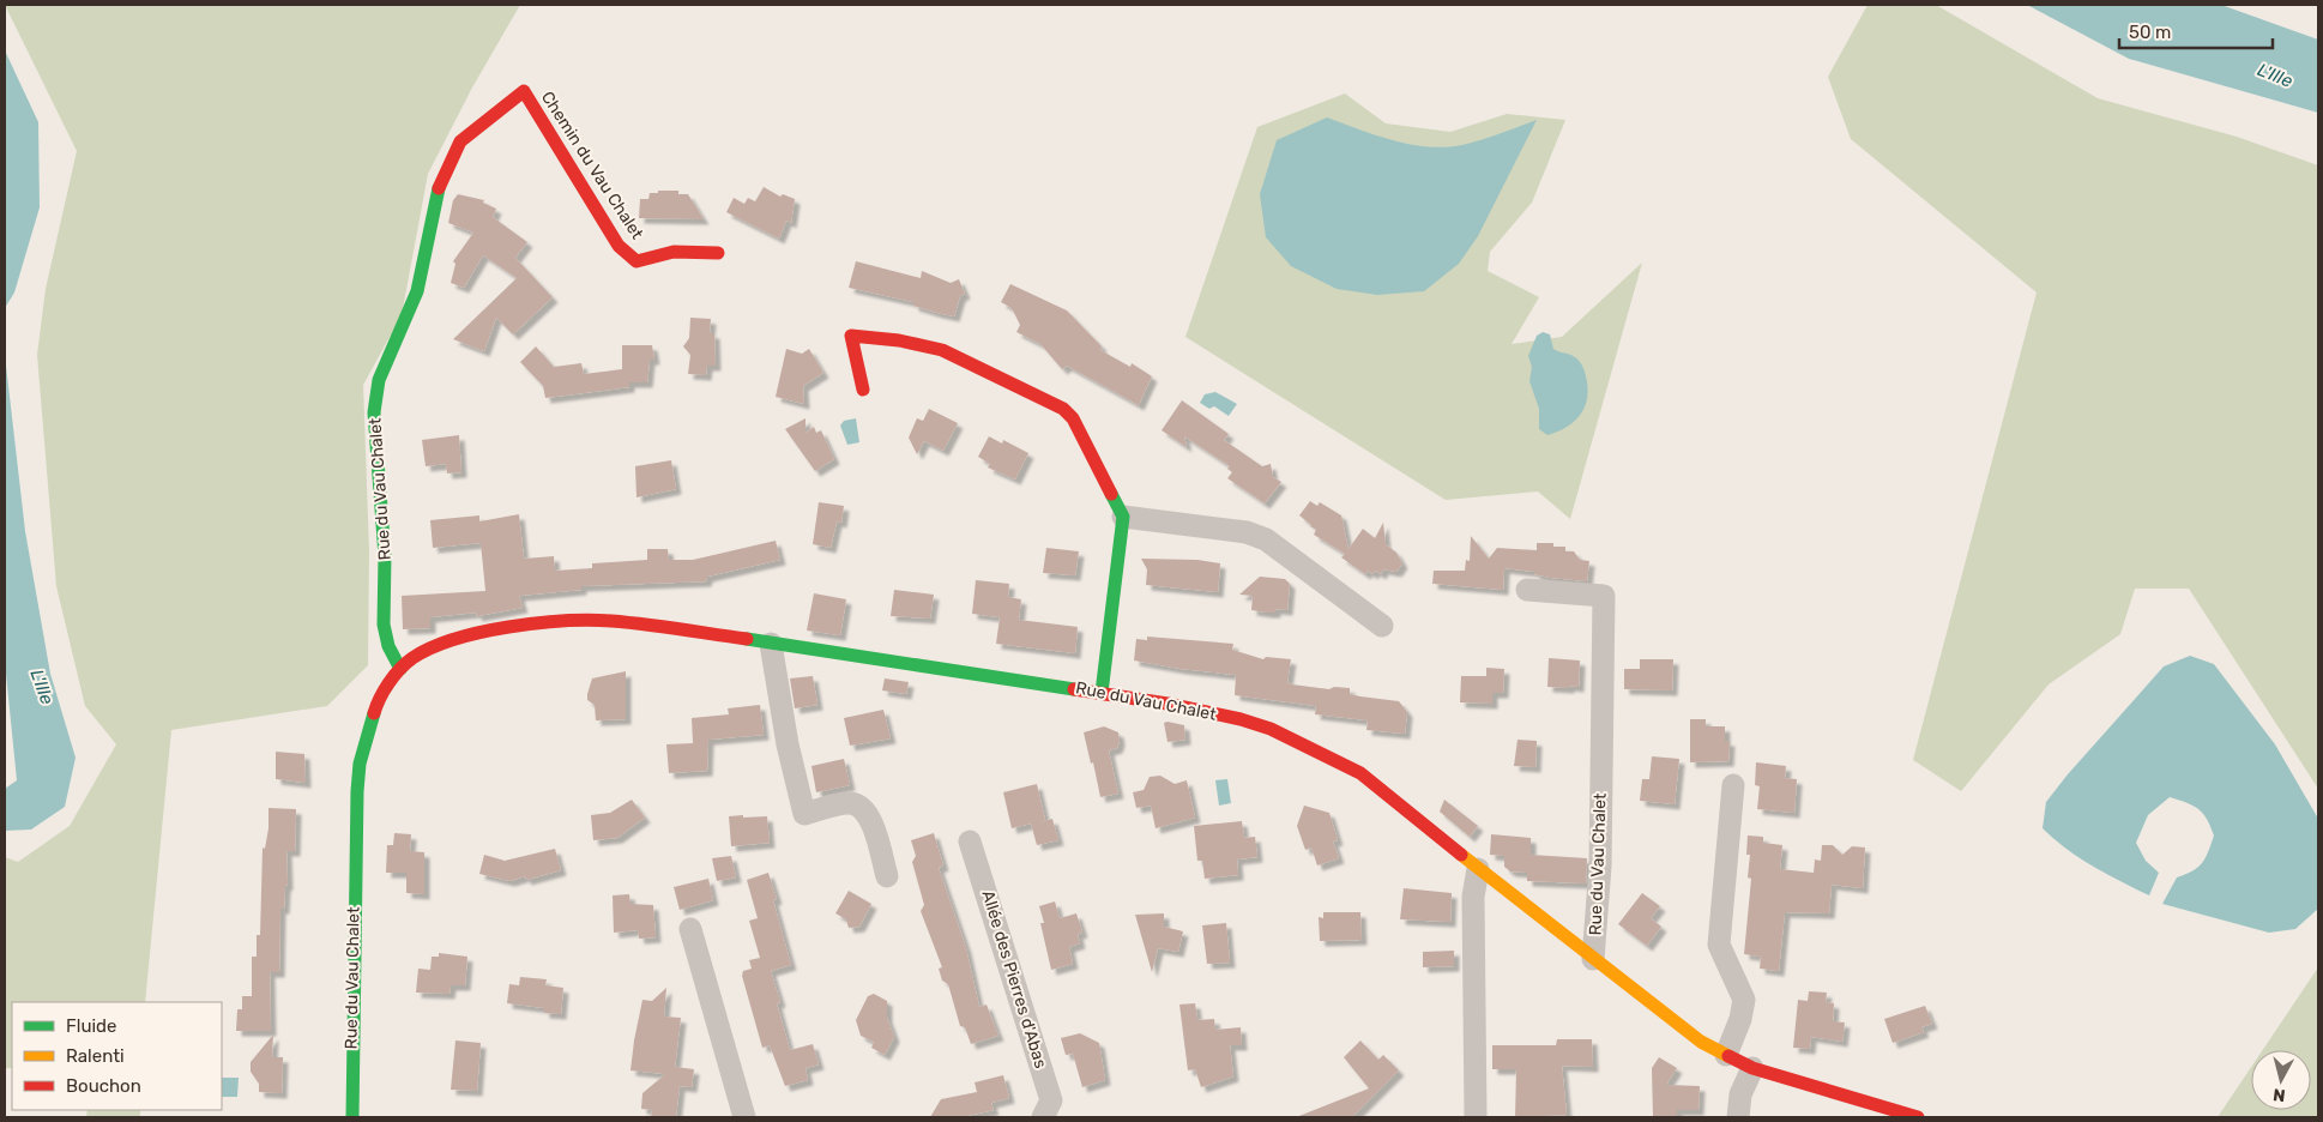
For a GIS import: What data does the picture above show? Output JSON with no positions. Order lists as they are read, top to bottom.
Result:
{
  "streets": {
    "street": ["Chemin du Vau Chalet", "Rue du Vau Chalet", "Allée des Pierres d'Abas"]
  },
  "crossings": [
    ["Chemin du Vau Chalet", "Rue du Vau Chalet"]
  ],
  "water": ["L'Ille"],
  "legend": ["Fluide", "Ralenti", "Bouchon"],
  "scale_bar": "50 m",
  "north": "bottom"
}
